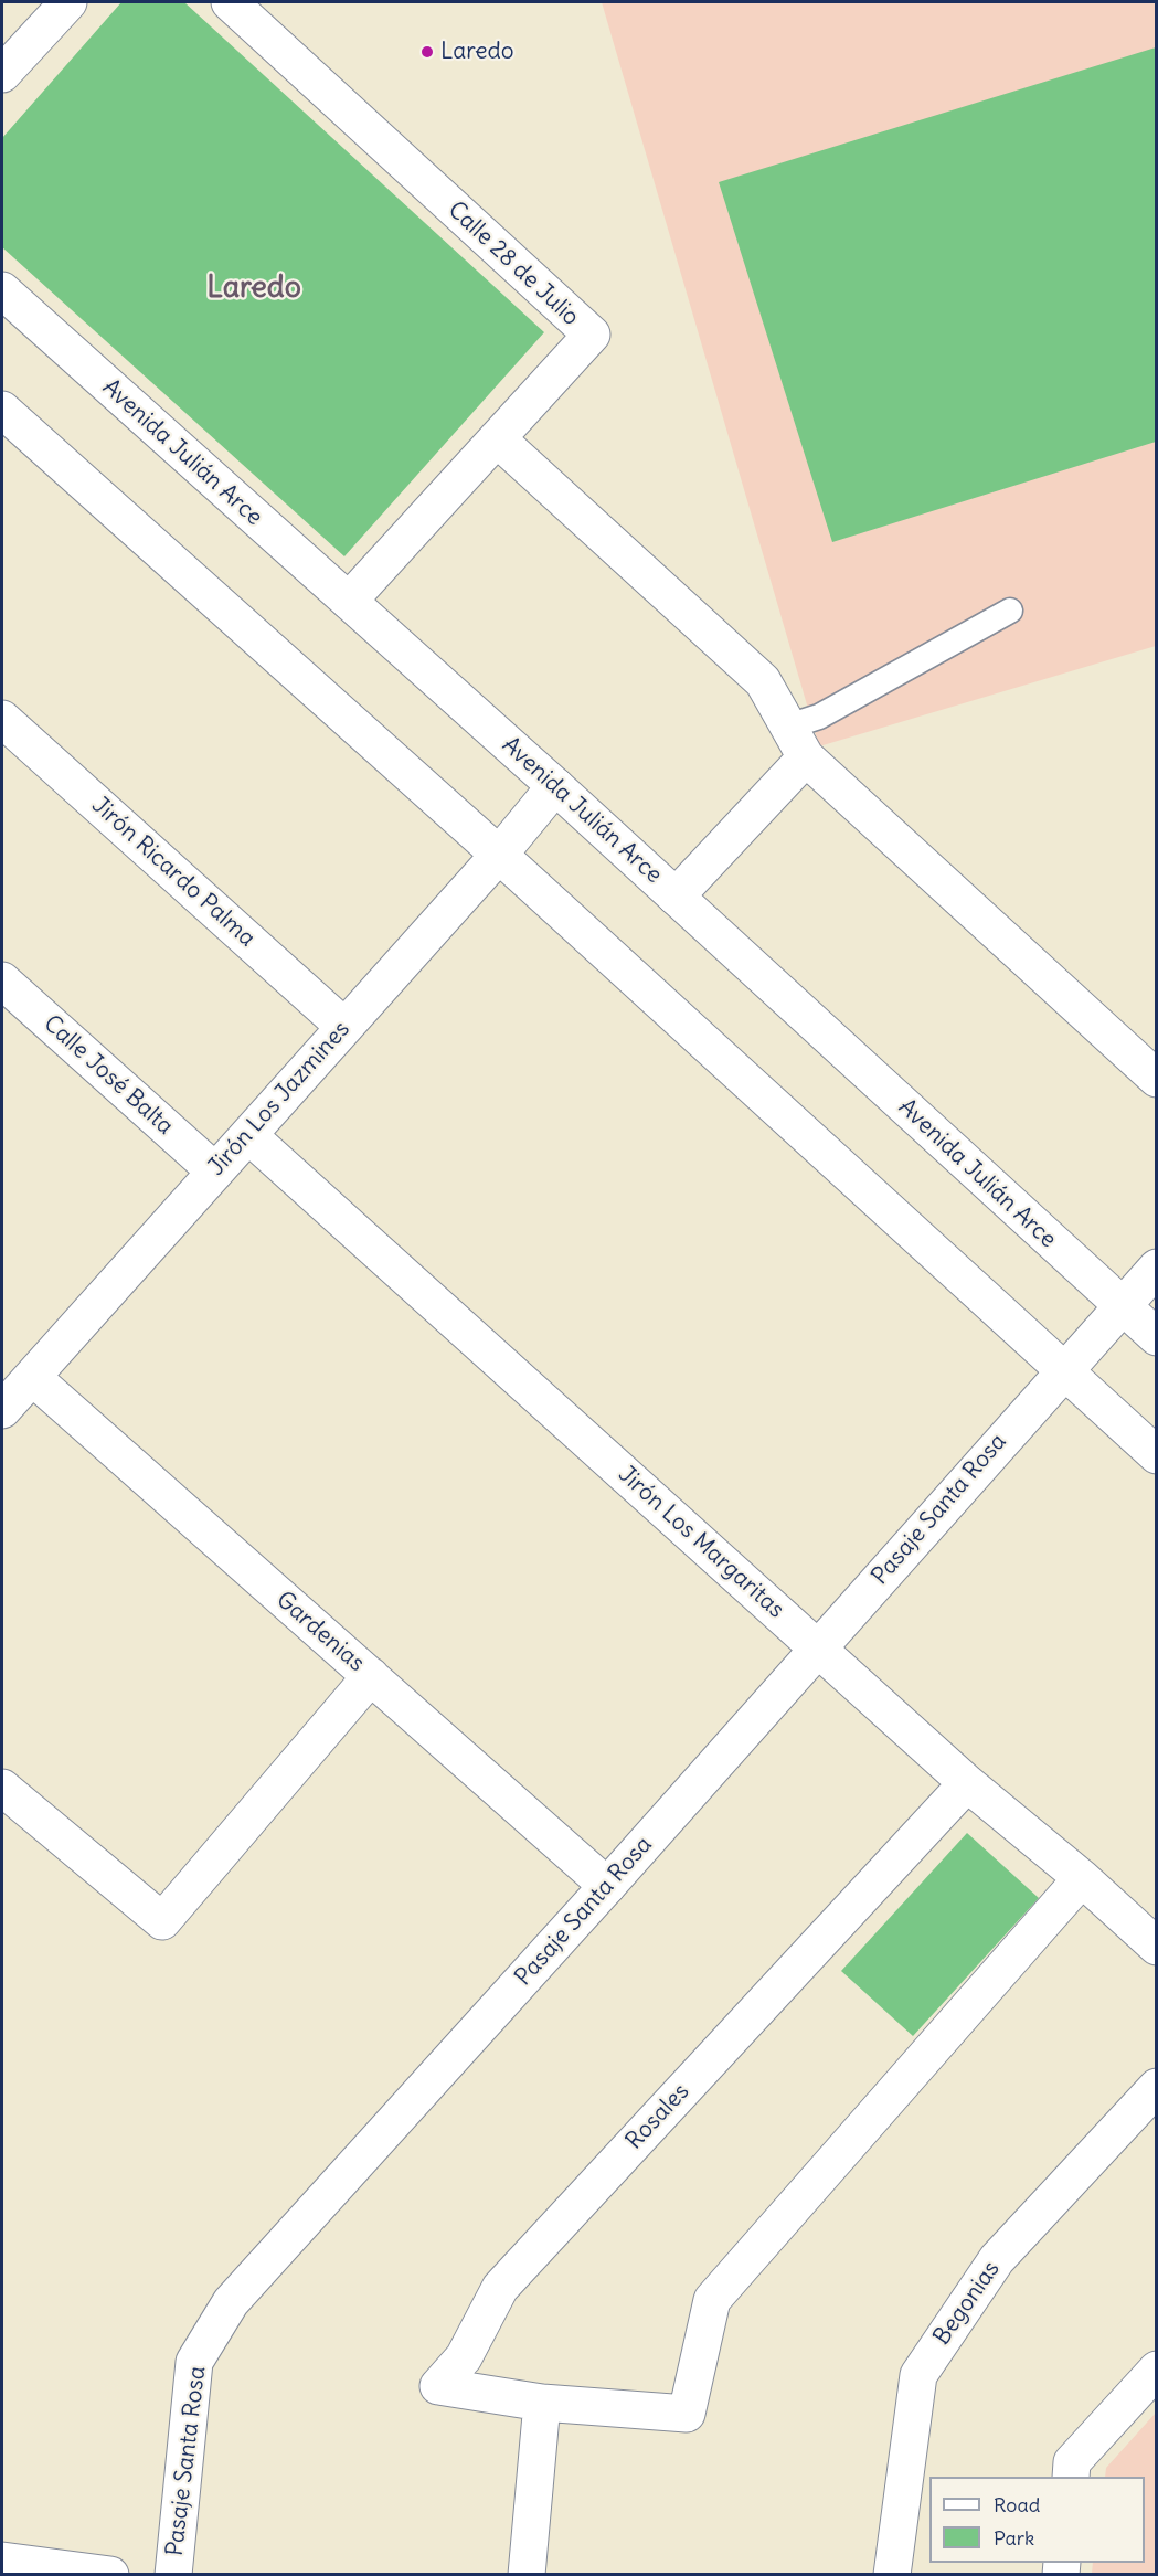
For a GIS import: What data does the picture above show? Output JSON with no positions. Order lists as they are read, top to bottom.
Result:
{
  "streets": {
    "street": [
      "Calle 28 de Julio",
      "Avenida Julián Arce",
      "Jirón Ricardo Palma",
      "Calle José Balta",
      "Jirón Los Jazmines",
      "Pasaje Santa Rosa",
      "Jirón Los Margaritas",
      "Gardenias",
      "Rosales",
      "Begonias"
    ]
  },
  "crossings": [
    ["Calle 28 de Julio", "Avenida Julián Arce"],
    ["Avenida Julián Arce", "Jirón Los Jazmines"],
    ["Avenida Julián Arce", "Pasaje Santa Rosa"],
    ["Jirón Ricardo Palma", "Jirón Los Jazmines"],
    ["Calle José Balta", "Jirón Los Jazmines"],
    ["Jirón Los Jazmines", "Jirón Los Margaritas"],
    ["Jirón Los Jazmines", "Gardenias"],
    ["Pasaje Santa Rosa", "Jirón Los Margaritas"],
    ["Pasaje Santa Rosa", "Gardenias"],
    ["Jirón Los Margaritas", "Rosales"]
  ],
  "districts": ["Laredo"],
  "places": ["Laredo"],
  "legend": ["Road", "Park"]
}
